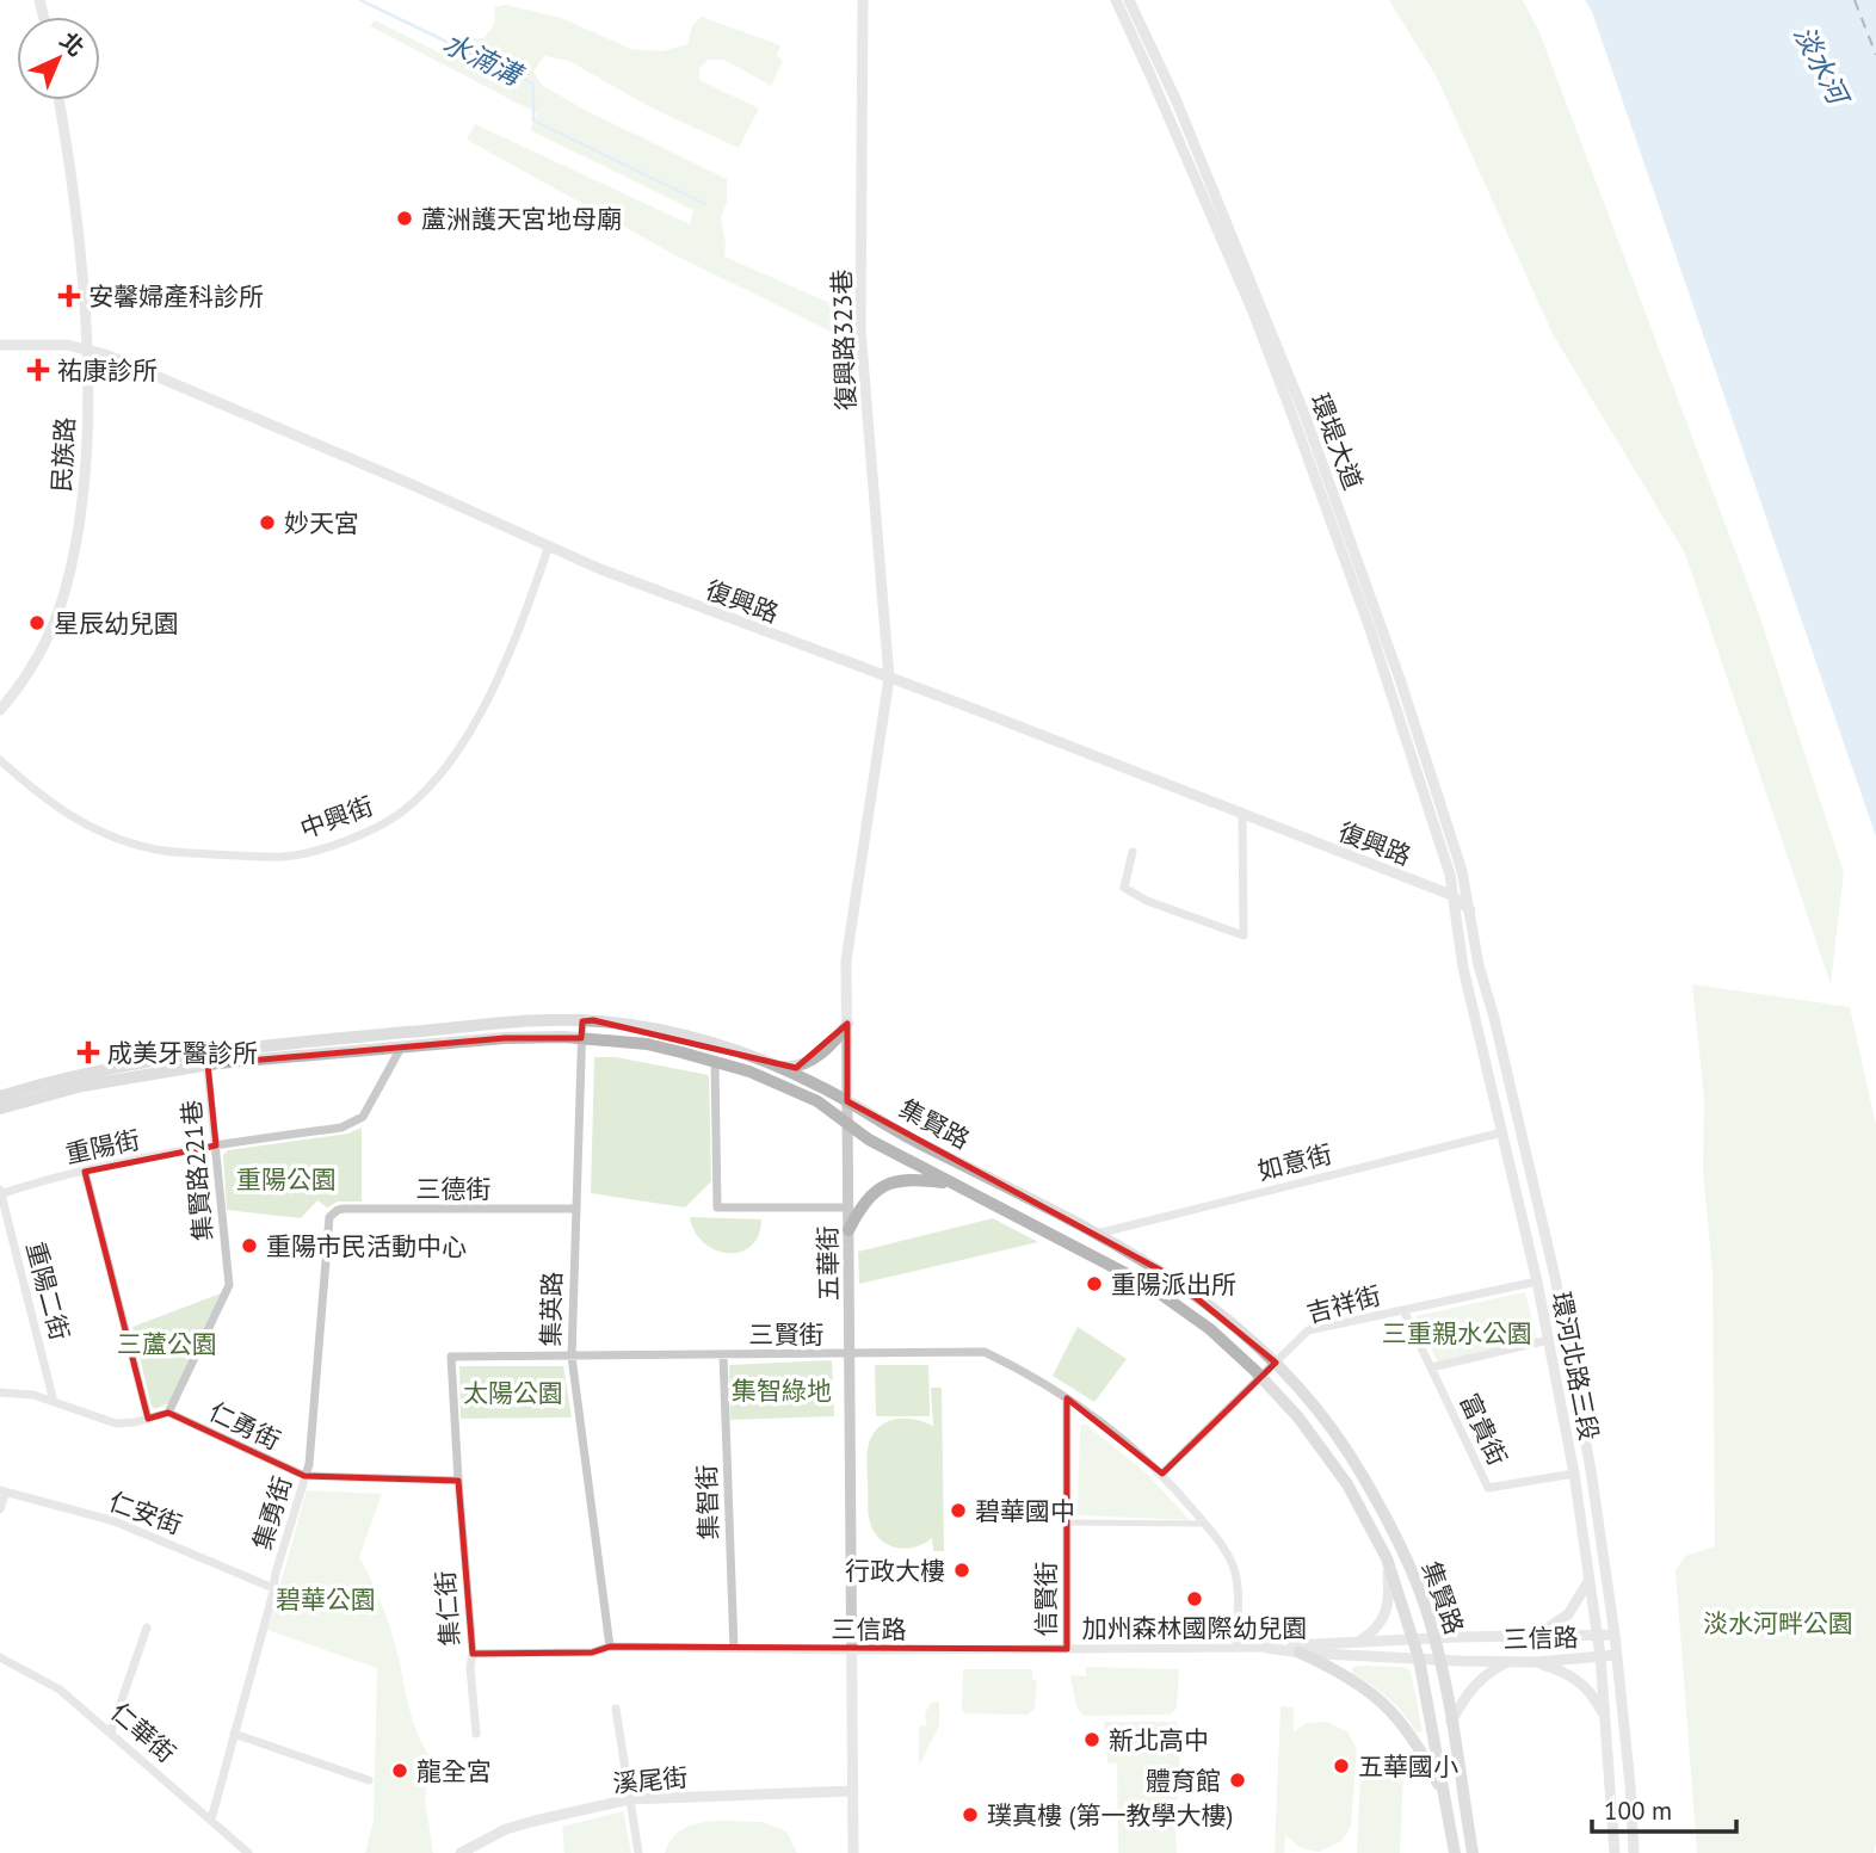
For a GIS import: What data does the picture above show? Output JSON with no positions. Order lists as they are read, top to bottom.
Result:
{
  "streets": {
    "main road": ["集賢路"],
    "street": [
      "復興路323巷",
      "環堤大道",
      "民族路",
      "復興路",
      "中興街",
      "重陽街",
      "如意街",
      "集賢路221巷",
      "三德街",
      "五華街",
      "重陽二街",
      "吉祥街",
      "集英路",
      "三賢街",
      "環河北路三段",
      "仁勇街",
      "富貴街",
      "集智街",
      "仁安街",
      "集勇街",
      "信賢街",
      "集仁街",
      "三信路",
      "仁華街",
      "溪尾街"
    ]
  },
  "crossings": [
    ["復興路323巷", "復興路"],
    ["復興路323巷", "五華街"],
    ["環堤大道", "復興路"],
    ["環堤大道", "環河北路三段"],
    ["民族路", "復興路"],
    ["復興路", "中興街"],
    ["復興路", "五華街"],
    ["復興路", "環河北路三段"],
    ["集賢路", "重陽街"],
    ["集賢路", "如意街"],
    ["集賢路", "集賢路221巷"],
    ["集賢路", "五華街"],
    ["集賢路", "吉祥街"],
    ["集賢路", "集英路"],
    ["集賢路", "三信路"],
    ["重陽街", "集賢路221巷"],
    ["重陽街", "重陽二街"],
    ["如意街", "環河北路三段"],
    ["集賢路221巷", "仁勇街"],
    ["三德街", "集英路"],
    ["三德街", "集勇街"],
    ["五華街", "三賢街"],
    ["五華街", "三信路"],
    ["五華街", "溪尾街"],
    ["吉祥街", "三賢街"],
    ["吉祥街", "環河北路三段"],
    ["吉祥街", "富貴街"],
    ["集英路", "三賢街"],
    ["集英路", "三信路"],
    ["三賢街", "集智街"],
    ["三賢街", "信賢街"],
    ["三賢街", "集仁街"],
    ["三賢街", "三信路"],
    ["環河北路三段", "富貴街"],
    ["環河北路三段", "三信路"],
    ["仁勇街", "集勇街"],
    ["集智街", "三信路"],
    ["仁安街", "集勇街"],
    ["集勇街", "仁華街"],
    ["信賢街", "三信路"],
    ["集仁街", "三信路"]
  ],
  "water": ["水湳溝", "淡水河"],
  "parks": [
    "重陽公園",
    "三重親水公園",
    "三蘆公園",
    "集智綠地",
    "太陽公園",
    "碧華公園",
    "淡水河畔公園"
  ],
  "places": {
    "other": [
      "蘆洲護天宮地母廟",
      "妙天宮",
      "星辰幼兒園",
      "重陽市民活動中心",
      "重陽派出所",
      "碧華國中",
      "行政大樓",
      "加州森林國際幼兒園",
      "新北高中",
      "五華國小",
      "龍全宮",
      "體育館",
      "璞真樓 (第一教學大樓)"
    ],
    "health": ["安馨婦產科診所", "祐康診所", "成美牙醫診所"]
  },
  "scale_bar": "100 m",
  "north": "top right"
}
